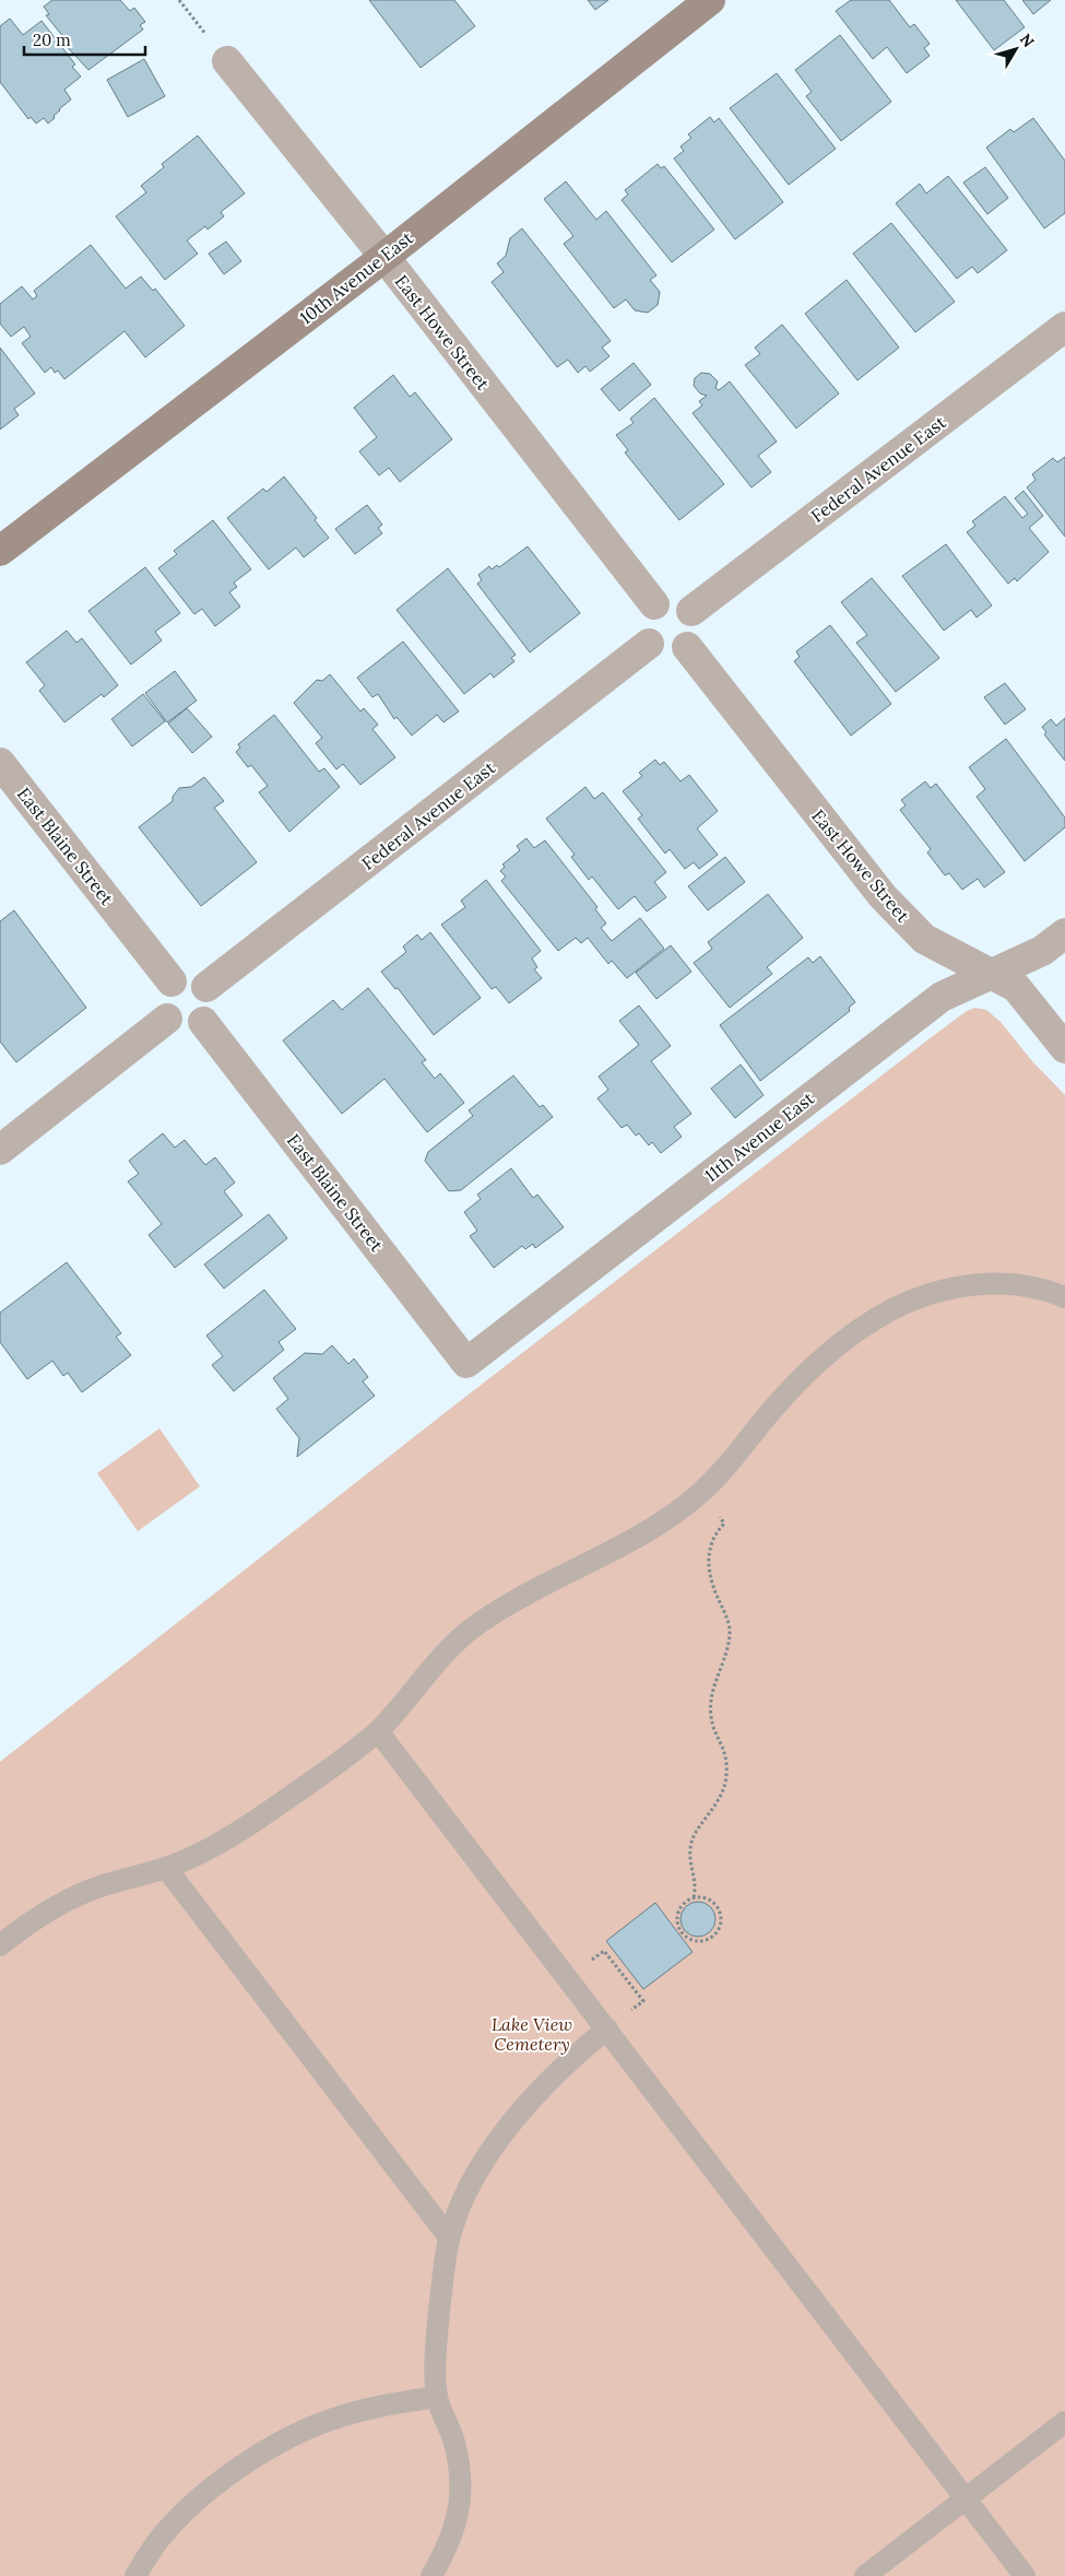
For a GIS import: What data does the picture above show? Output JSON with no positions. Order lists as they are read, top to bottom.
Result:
{
  "streets": {
    "main road": ["10th Avenue East"],
    "street": [
      "East Howe Street",
      "Federal Avenue East",
      "East Blaine Street",
      "11th Avenue East"
    ]
  },
  "crossings": [
    ["10th Avenue East", "East Howe Street"],
    ["East Howe Street", "Federal Avenue East"],
    ["East Howe Street", "11th Avenue East"],
    ["Federal Avenue East", "East Blaine Street"],
    ["East Blaine Street", "11th Avenue East"]
  ],
  "parks": ["Lake View Cemetery"],
  "scale_bar": "20 m",
  "north": "top right"
}
